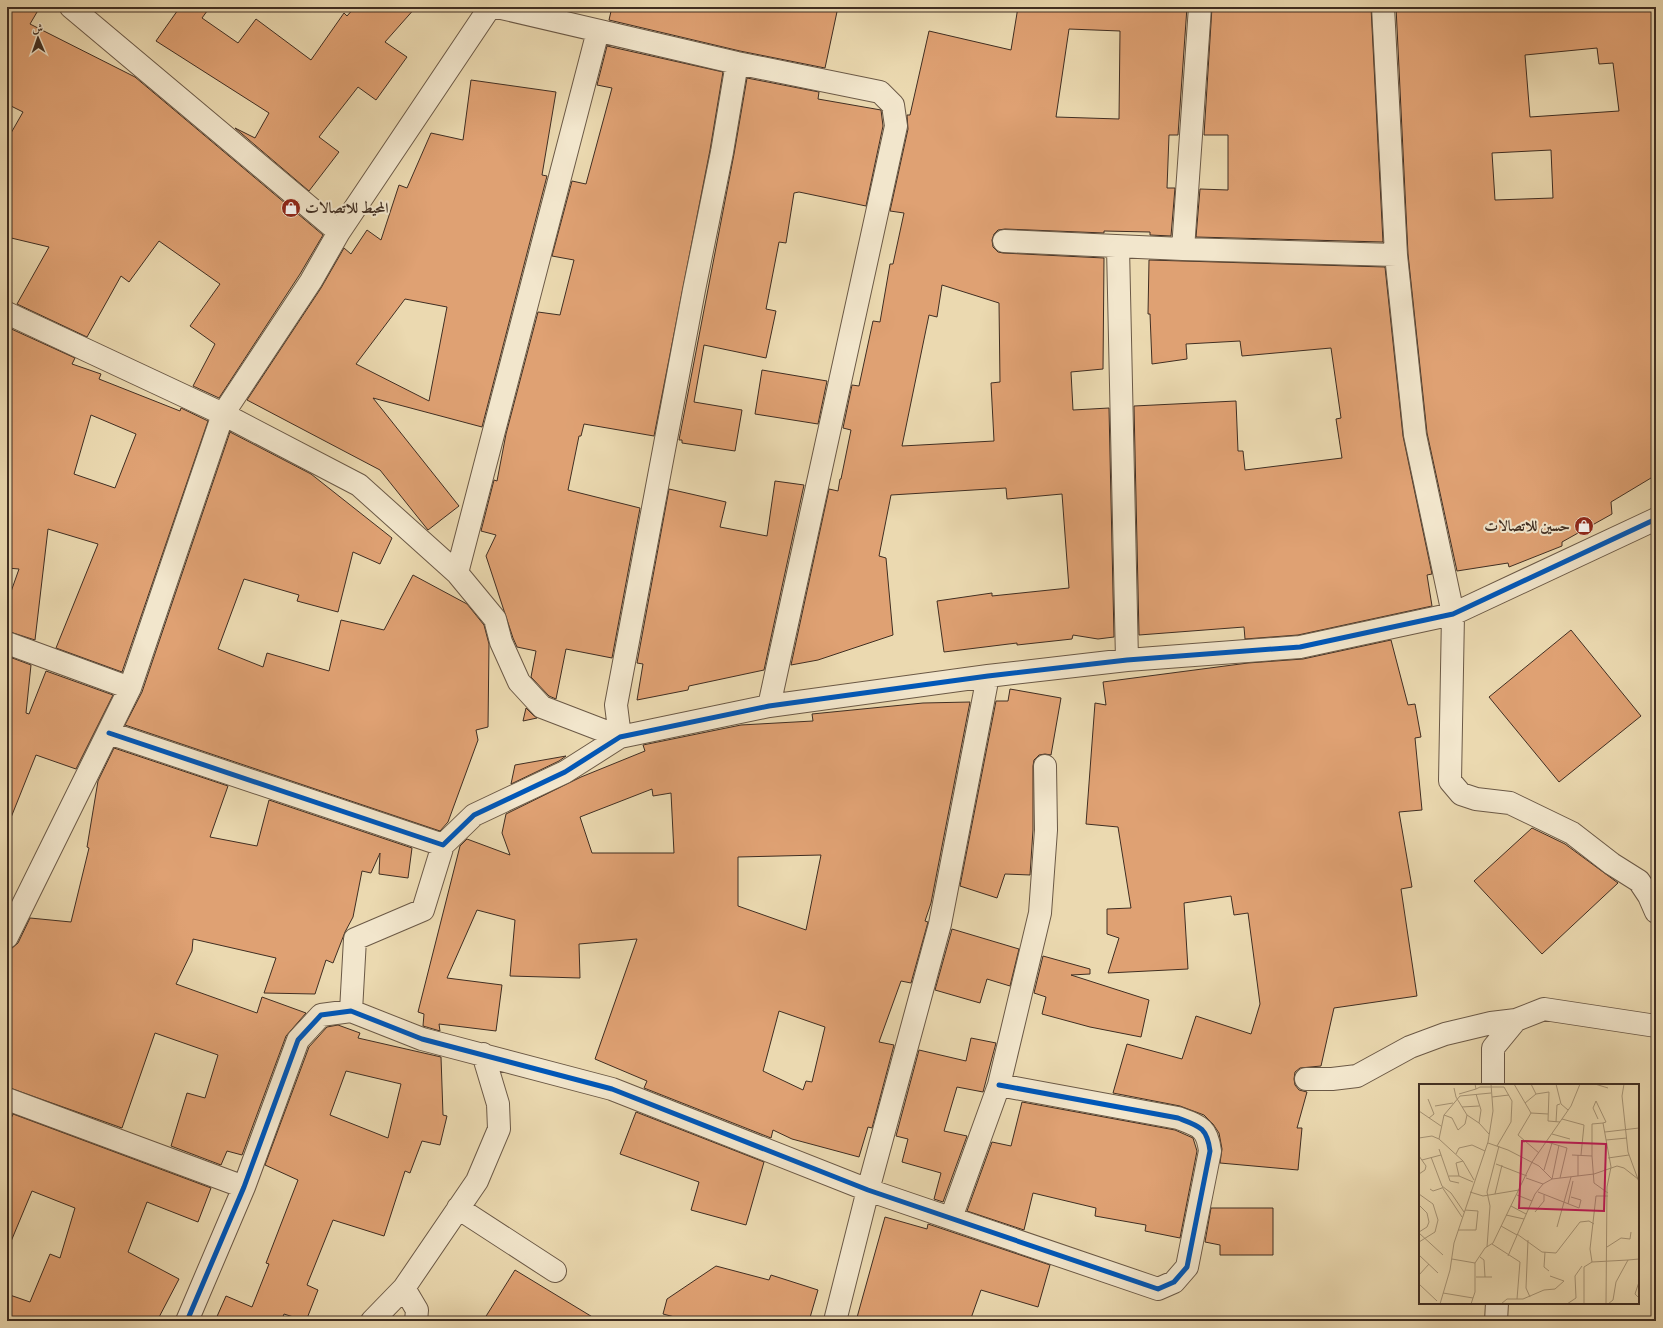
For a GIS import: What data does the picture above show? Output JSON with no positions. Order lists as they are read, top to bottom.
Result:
{
  "places": {
    "shop": ["المحيط للاتصالات", "حسين للاتصالات"]
  },
  "north": "top"
}
